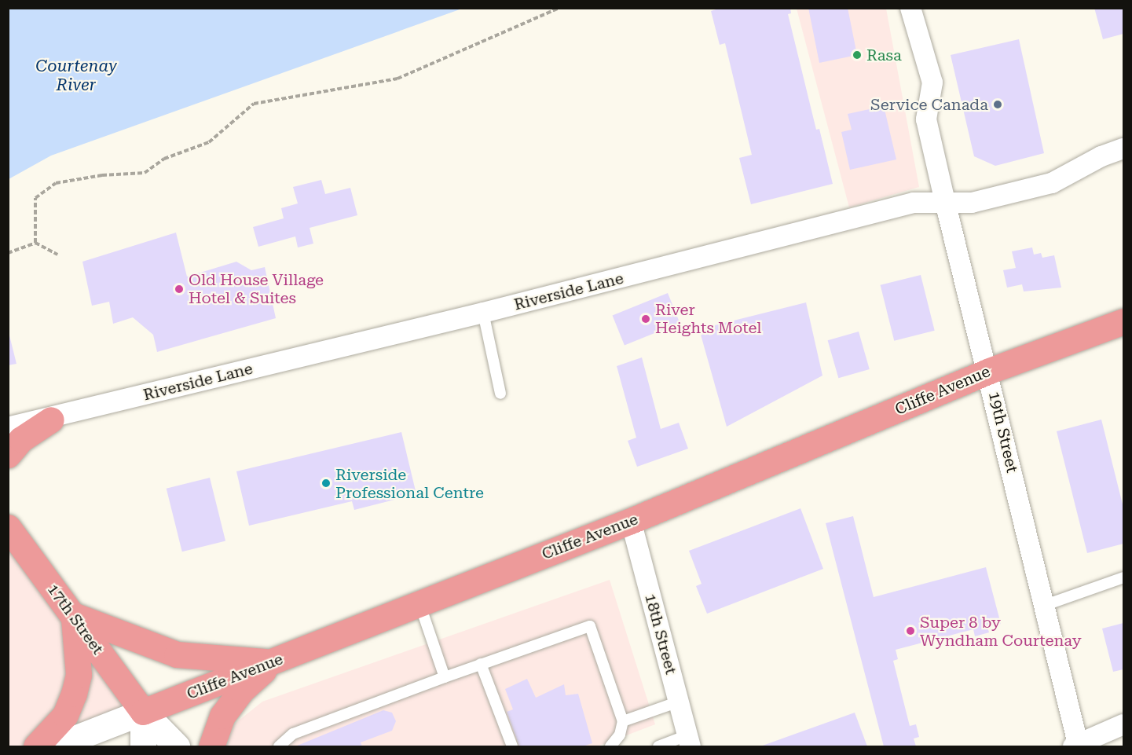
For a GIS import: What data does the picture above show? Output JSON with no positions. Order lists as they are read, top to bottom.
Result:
{
  "streets": {
    "main road": ["Cliffe Avenue", "17th Street"],
    "street": ["Riverside Lane", "19th Street", "18th Street"]
  },
  "crossings": [
    ["Riverside Lane", "19th Street"],
    ["Cliffe Avenue", "19th Street"],
    ["Cliffe Avenue", "17th Street"],
    ["Cliffe Avenue", "18th Street"]
  ],
  "water": ["Courtenay River"],
  "places": [
    "Rasa",
    "Service Canada",
    "Old House Village Hotel & Suites",
    "River Heights Motel",
    "Riverside Professional Centre",
    "Super 8 by Wyndham Courtenay"
  ]
}
